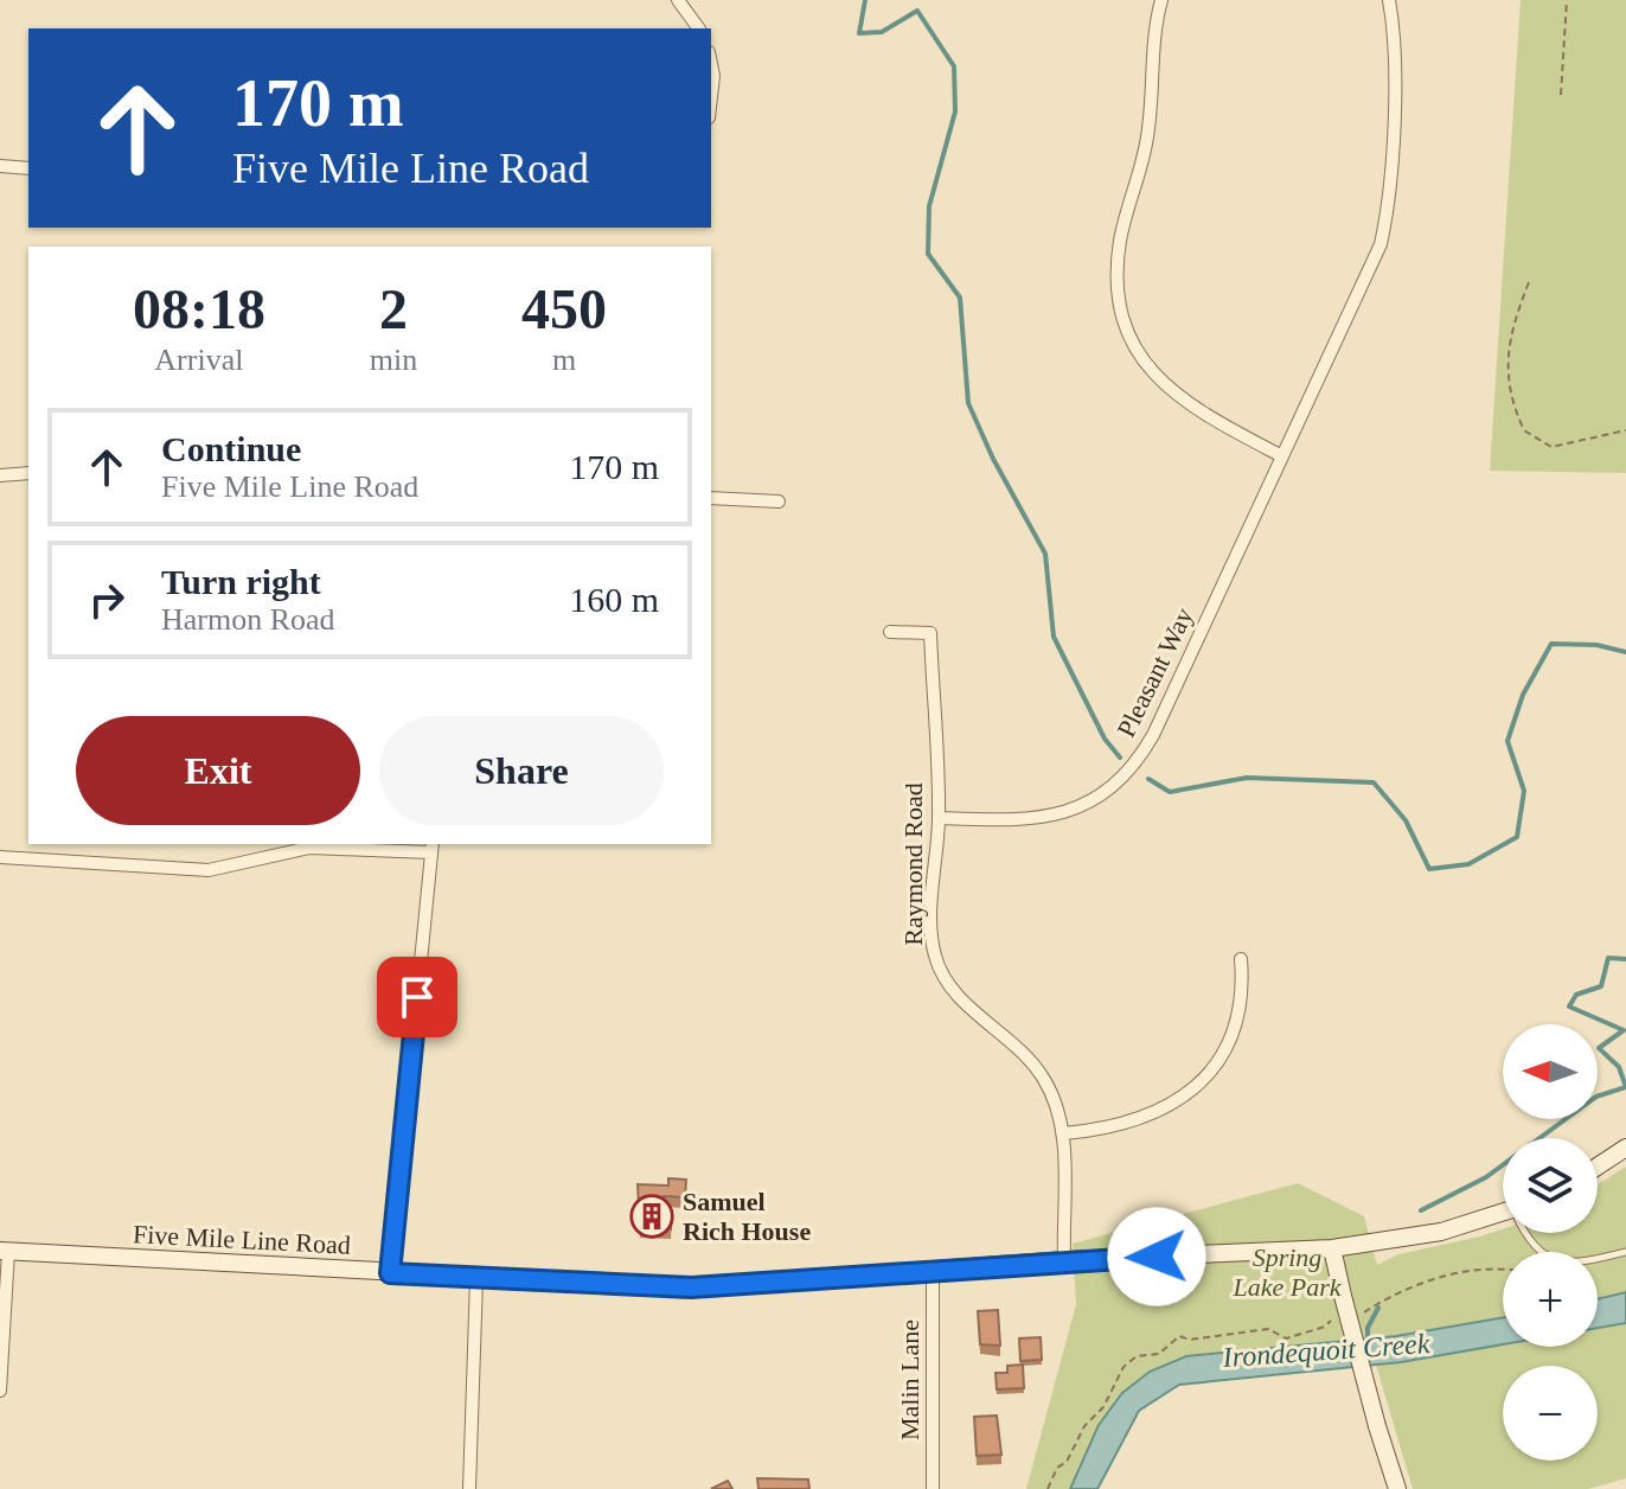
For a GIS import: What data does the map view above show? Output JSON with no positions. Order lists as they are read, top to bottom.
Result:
{
  "streets": {
    "main road": ["Five Mile Line Road"],
    "street": ["Pleasant Way", "Raymond Road", "Malin Lane"]
  },
  "crossings": [
    ["Pleasant Way", "Raymond Road"],
    ["Raymond Road", "Five Mile Line Road"],
    ["Five Mile Line Road", "Malin Lane"]
  ],
  "water": ["Irondequoit Creek"],
  "parks": ["Spring Lake Park"],
  "places": {
    "building": ["Samuel Rich House"]
  },
  "north": "left",
  "page": {
    "turn": ["170 m", "Five Mile Line Road"],
    "eta": [
      "08:18",
      "Arrival",
      "2",
      "min",
      "450",
      "m"
    ],
    "list": [
      {
        "name": "Continue",
        "note": "Five Mile Line Road",
        "value": "170 m"
      },
      {
        "name": "Turn right",
        "note": "Harmon Road",
        "value": "160 m"
      }
    ],
    "buttons": ["Exit", "Share"],
    "map_buttons": ["+", "−"]
  }
}
